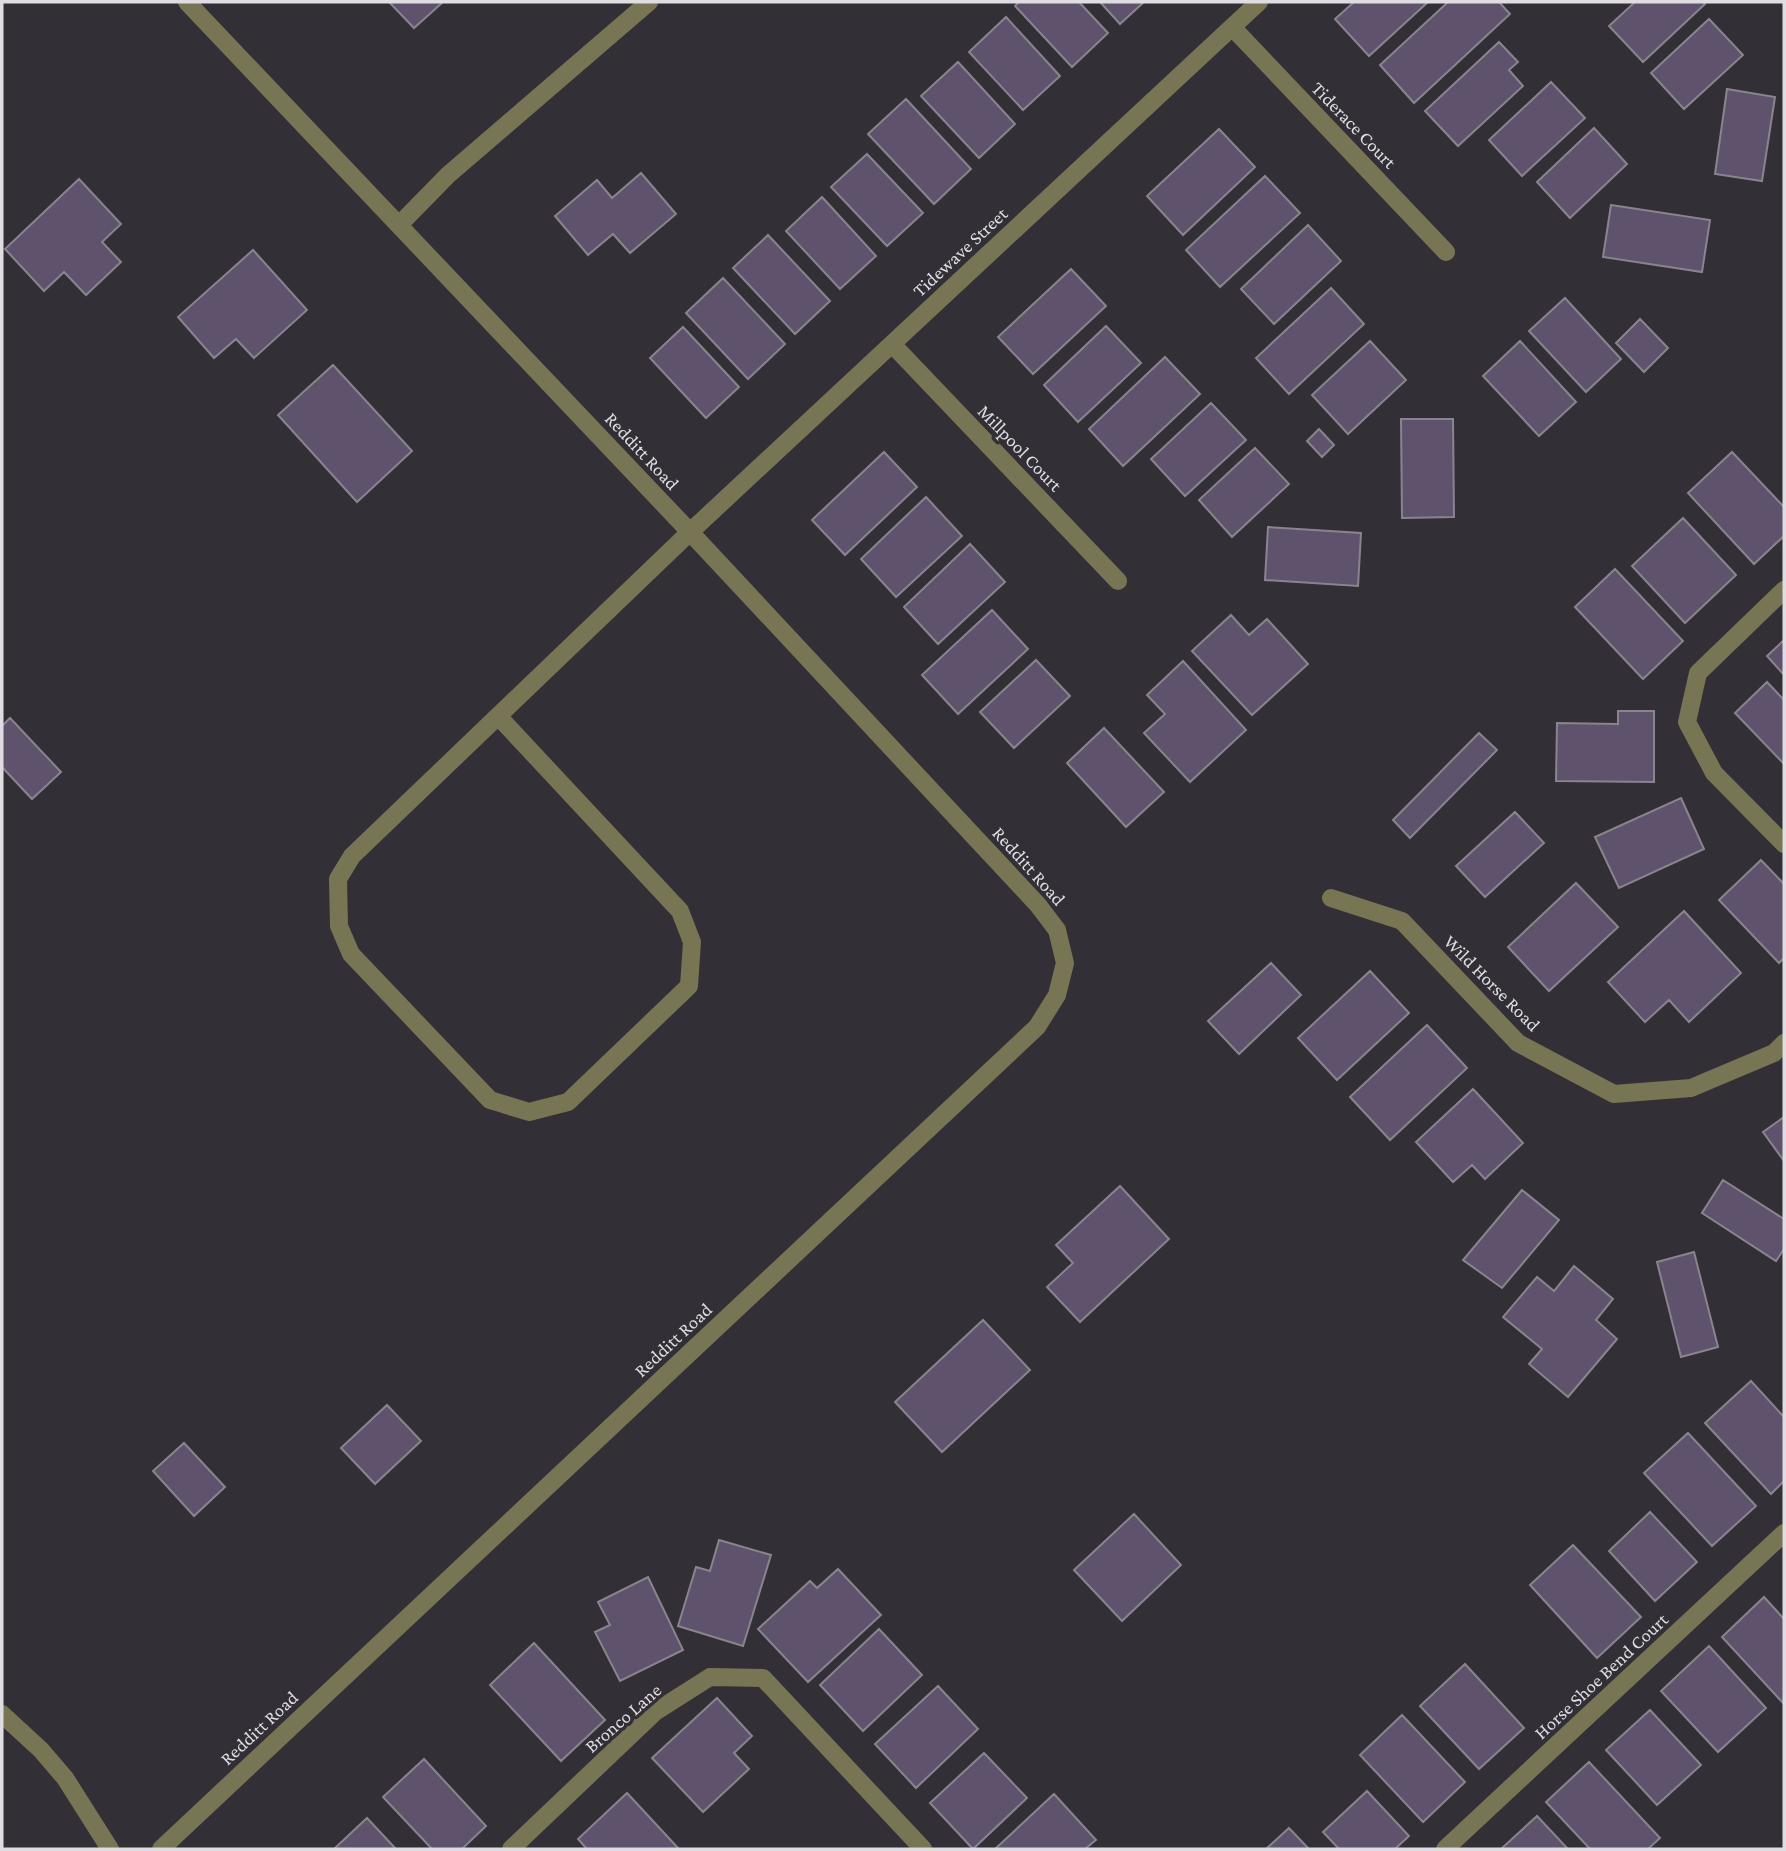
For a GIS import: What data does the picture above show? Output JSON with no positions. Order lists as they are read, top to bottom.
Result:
{
  "streets": {
    "street": [
      "Tiderace Court",
      "Tidewave Street",
      "Millpool Court",
      "Redditt Road",
      "Wild Horse Road",
      "Horse Shoe Bend Court",
      "Bronco Lane"
    ]
  },
  "crossings": [
    ["Tiderace Court", "Tidewave Street"],
    ["Tidewave Street", "Millpool Court"],
    ["Tidewave Street", "Redditt Road"]
  ]
}
